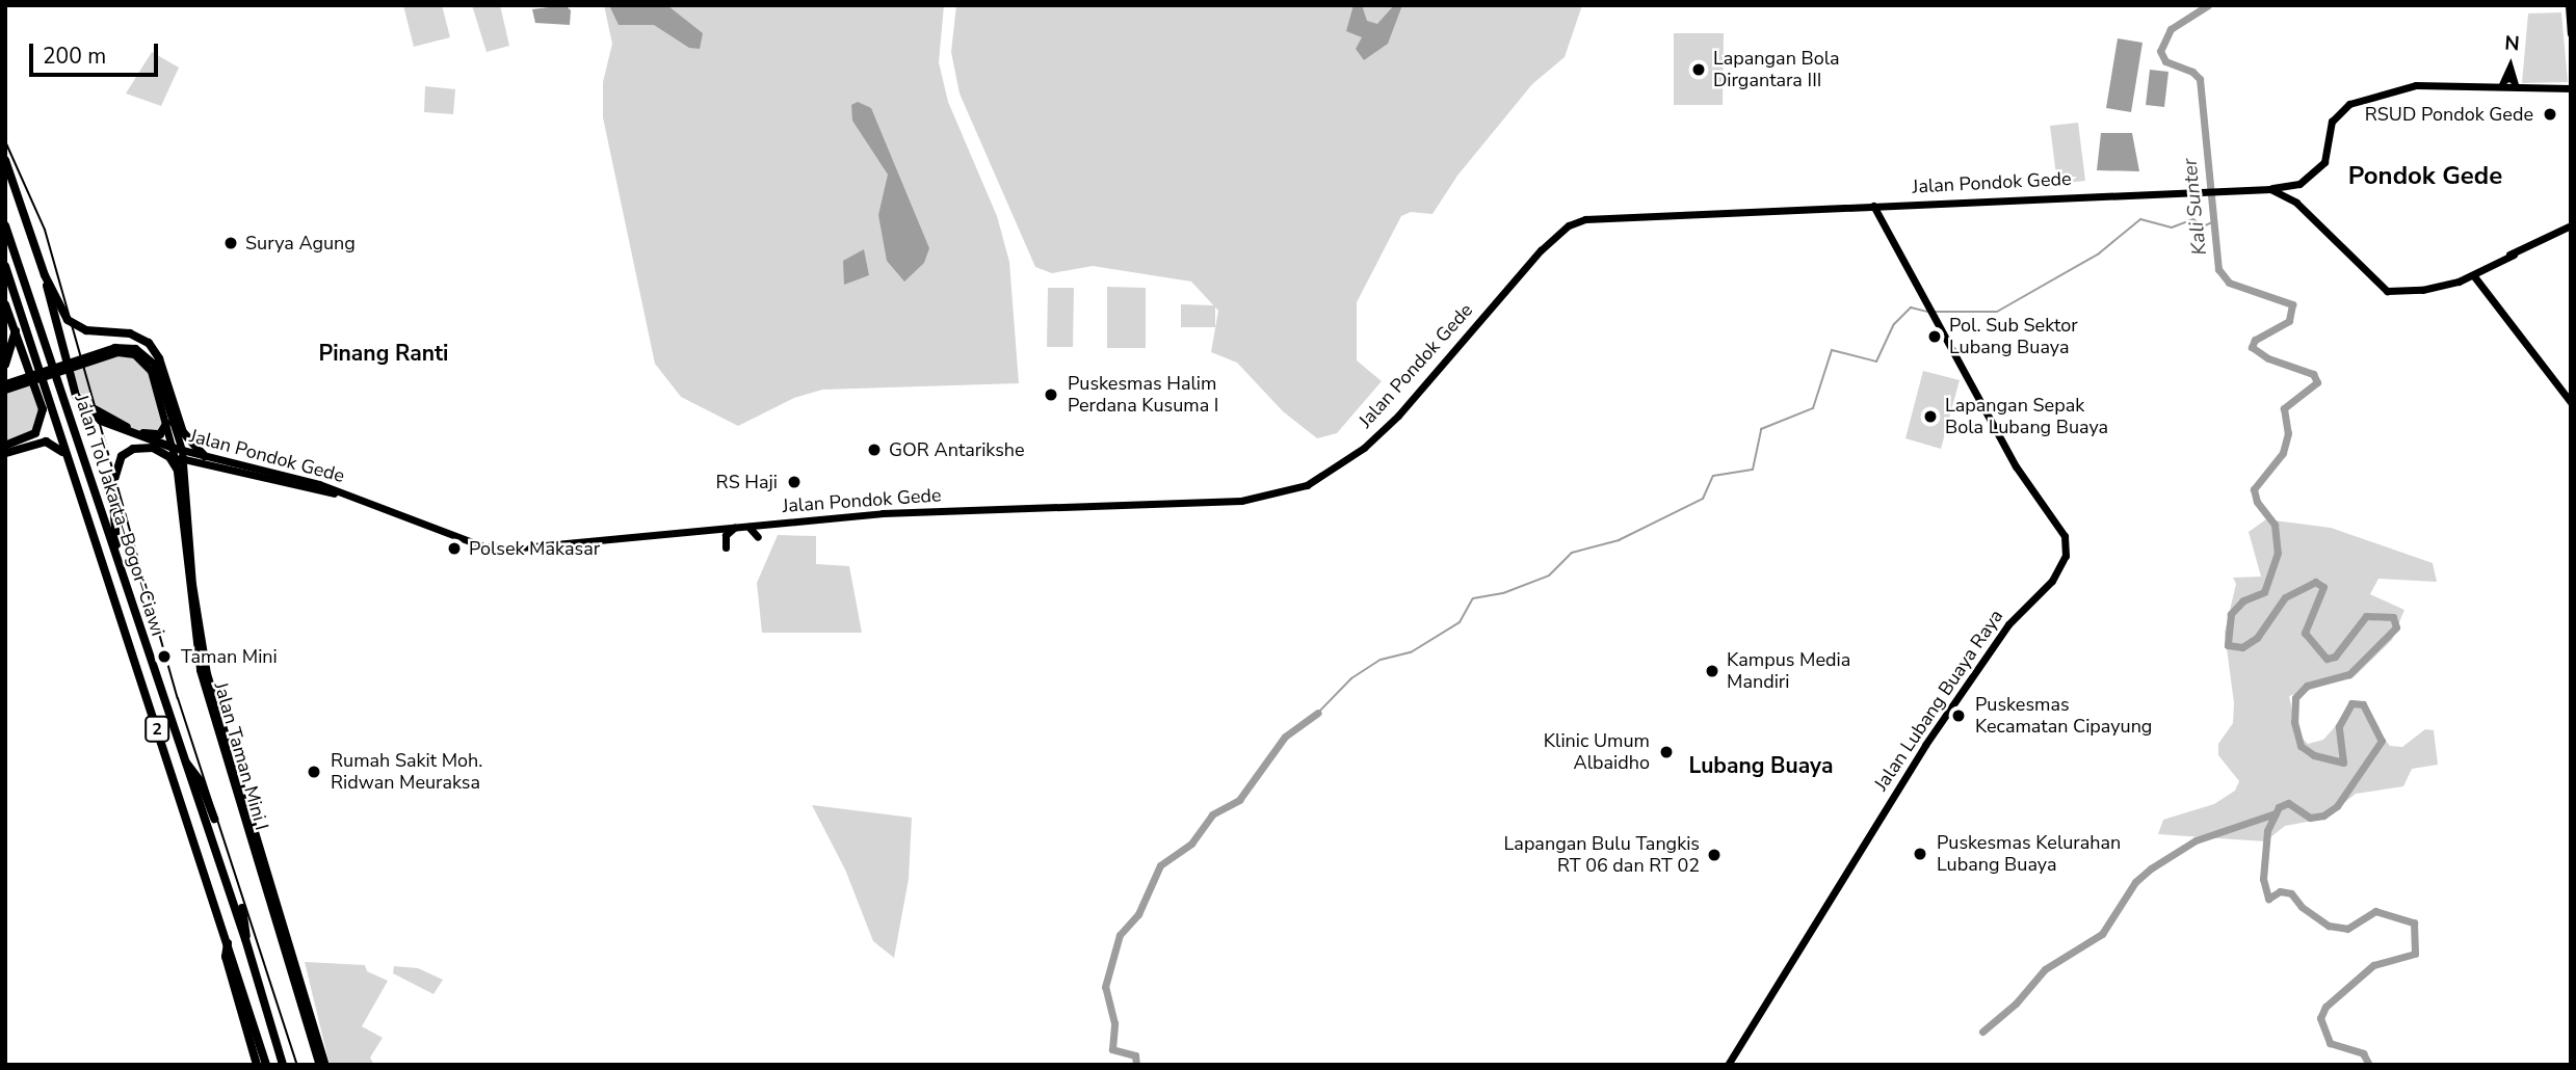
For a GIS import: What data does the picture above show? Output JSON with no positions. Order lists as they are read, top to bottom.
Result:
{
  "streets": {
    "highway": ["Jalan Tol Jakarta–Bogor–Ciawi", "2"],
    "main road": ["Jalan Pondok Gede", "Jalan Lubang Buaya Raya", "Jalan Taman Mini I"]
  },
  "crossings": [
    ["Jalan Pondok Gede", "Jalan Lubang Buaya Raya"],
    ["Jalan Pondok Gede", "Jalan Taman Mini I"]
  ],
  "districts": ["Pondok Gede", "Pinang Ranti", "Lubang Buaya"],
  "water": ["Kali Sunter"],
  "places": [
    "Lapangan Bola Dirgantara III",
    "RSUD Pondok Gede",
    "Surya Agung",
    "Pol. Sub Sektor Lubang Buaya",
    "Puskesmas Halim Perdana Kusuma I",
    "Lapangan Sepak Bola Lubang Buaya",
    "GOR Antarikshe",
    "RS Haji",
    "Polsek Makasar",
    "Taman Mini",
    "Kampus Media Mandiri",
    "Puskesmas Kecamatan Cipayung",
    "Klinic Umum Albaidho",
    "Rumah Sakit Moh. Ridwan Meuraksa",
    "Puskesmas Kelurahan Lubang Buaya",
    "Lapangan Bulu Tangkis RT 06 dan RT 02"
  ],
  "scale_bar": "200 m",
  "north": "top"
}
